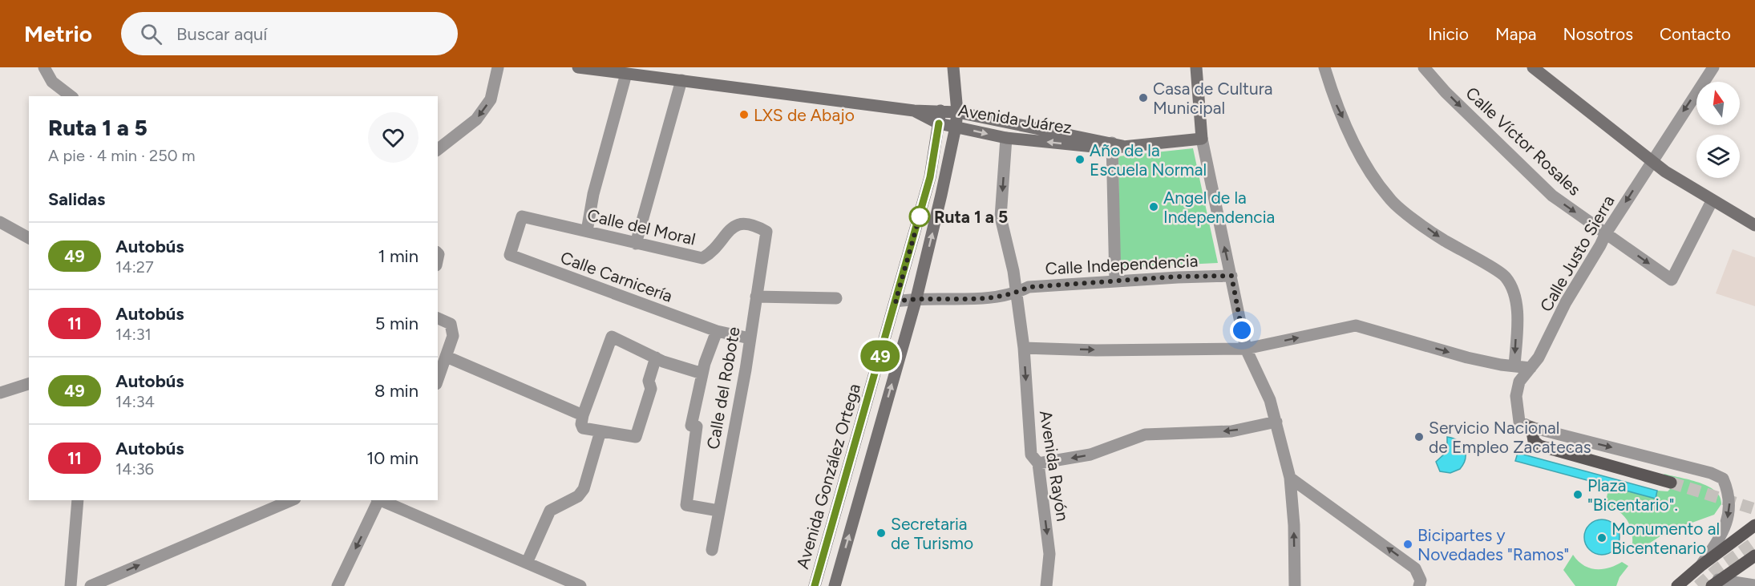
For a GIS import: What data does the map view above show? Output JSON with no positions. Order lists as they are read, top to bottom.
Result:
{
  "streets": {
    "street": [
      "Avenida Juárez",
      "Calle Víctor Rosales",
      "Calle del Moral",
      "Calle Justo Sierra",
      "Calle Independencia",
      "Calle Carnicería",
      "Calle del Robote",
      "Avenida Rayón",
      "Avenida González Ortega"
    ]
  },
  "crossings": [
    ["Avenida Juárez", "Avenida Rayón"],
    ["Avenida Juárez", "Avenida González Ortega"],
    ["Calle Víctor Rosales", "Calle Justo Sierra"],
    ["Calle del Moral", "Calle Carnicería"],
    ["Calle del Moral", "Calle del Robote"],
    ["Calle Independencia", "Avenida Rayón"],
    ["Calle Independencia", "Avenida González Ortega"],
    ["Calle Carnicería", "Calle del Robote"]
  ],
  "one_way": ["Calle Justo Sierra"],
  "places": [
    "Casa de Cultura Municipal",
    "LXS de Abajo",
    "Año de la Escuela Normal",
    "Angel de la Independencia",
    "Ruta 1 a 5",
    "Servicio Nacional de Empleo Zacatecas",
    "Plaza \"Bicentario\".",
    "Secretaria de Turismo",
    "Monumento al Bicentenario",
    "Bicipartes y Novedades \"Ramos\""
  ],
  "lines": ["bus line 49"],
  "north": "top",
  "page": {
    "header": "Metrio",
    "search": "Buscar aquí",
    "nav": [
      "Inicio",
      "Mapa",
      "Nosotros",
      "Contacto"
    ],
    "on_map": "49",
    "heading": [
      ["Ruta 1 a 5", "A pie · 4 min · 250 m"],
      "Salidas"
    ],
    "list": [
      {
        "mark": "49",
        "name": "Autobús",
        "note": "14:27",
        "value": "1 min"
      },
      {
        "mark": "11",
        "name": "Autobús",
        "note": "14:31",
        "value": "5 min"
      },
      {
        "mark": "49",
        "name": "Autobús",
        "note": "14:34",
        "value": "8 min"
      },
      {
        "mark": "11",
        "name": "Autobús",
        "note": "14:36",
        "value": "10 min"
      }
    ]
  }
}
